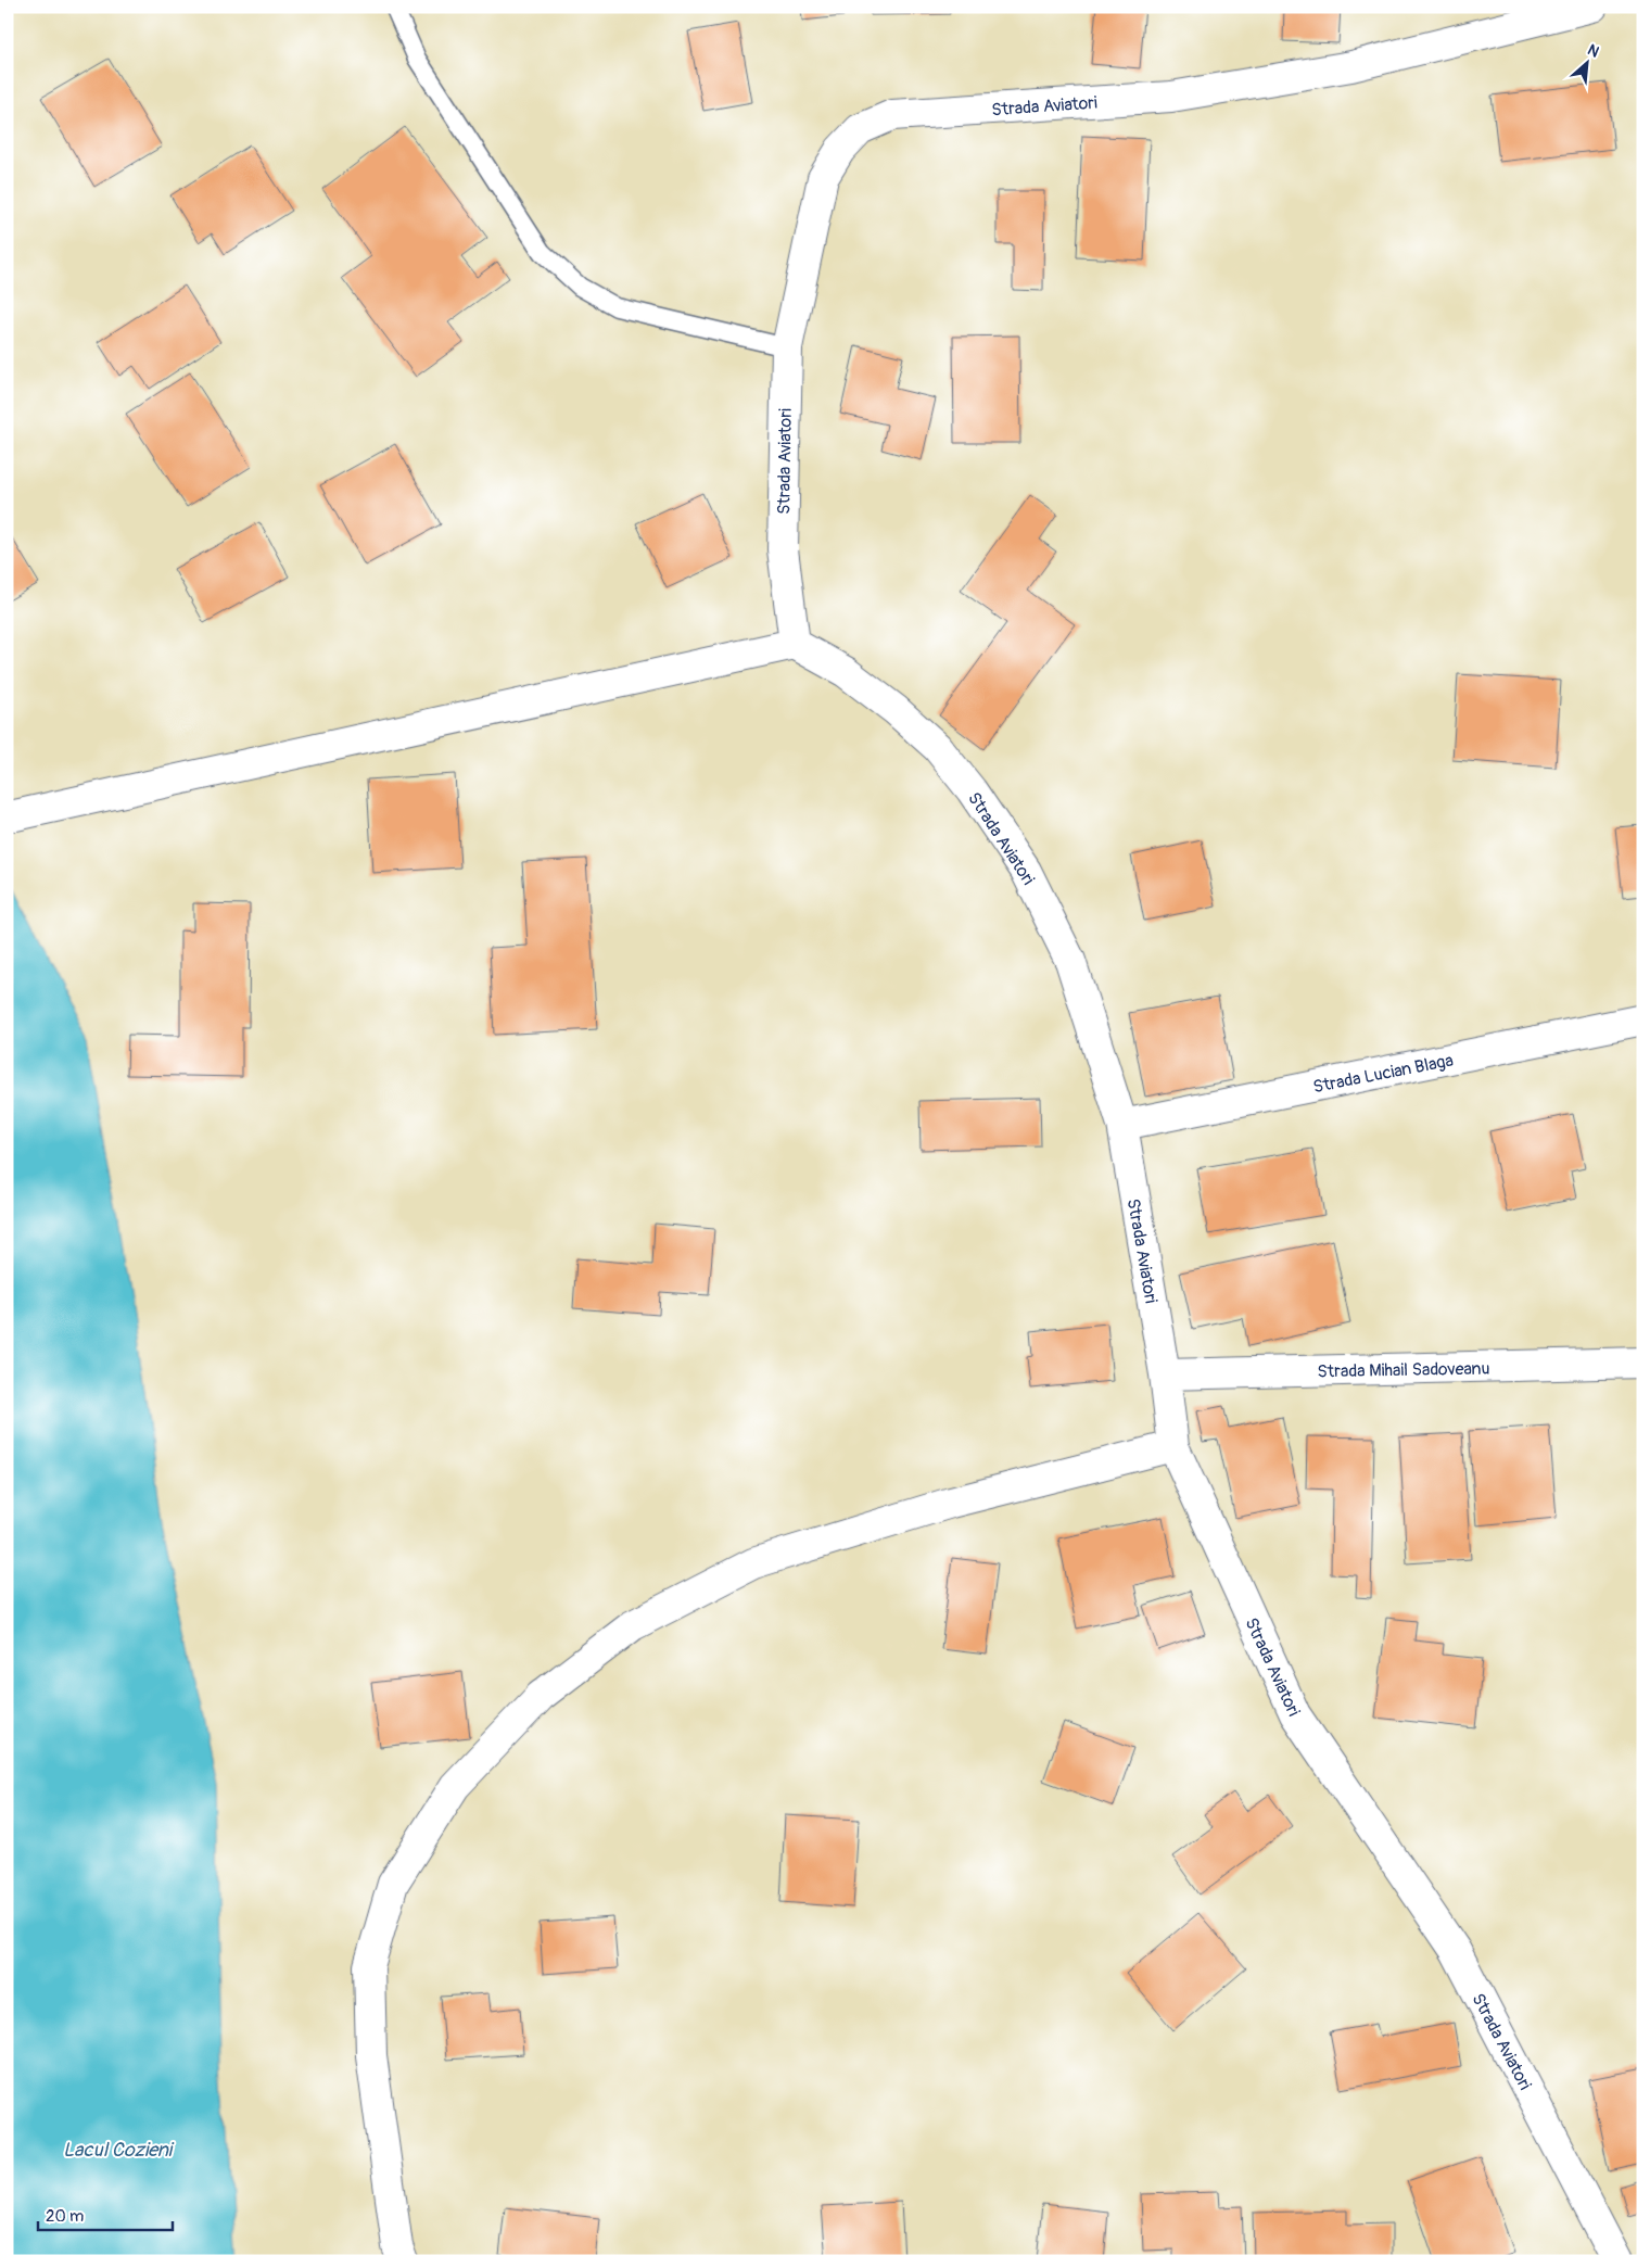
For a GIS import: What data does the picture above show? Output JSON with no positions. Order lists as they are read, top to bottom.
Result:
{
  "streets": {
    "street": ["Strada Aviatori", "Strada Lucian Blaga", "Strada Mihail Sadoveanu"]
  },
  "crossings": [
    ["Strada Aviatori", "Strada Lucian Blaga"],
    ["Strada Aviatori", "Strada Mihail Sadoveanu"]
  ],
  "water": ["Lacul Cozieni"],
  "scale_bar": "20 m",
  "north": "top right"
}
